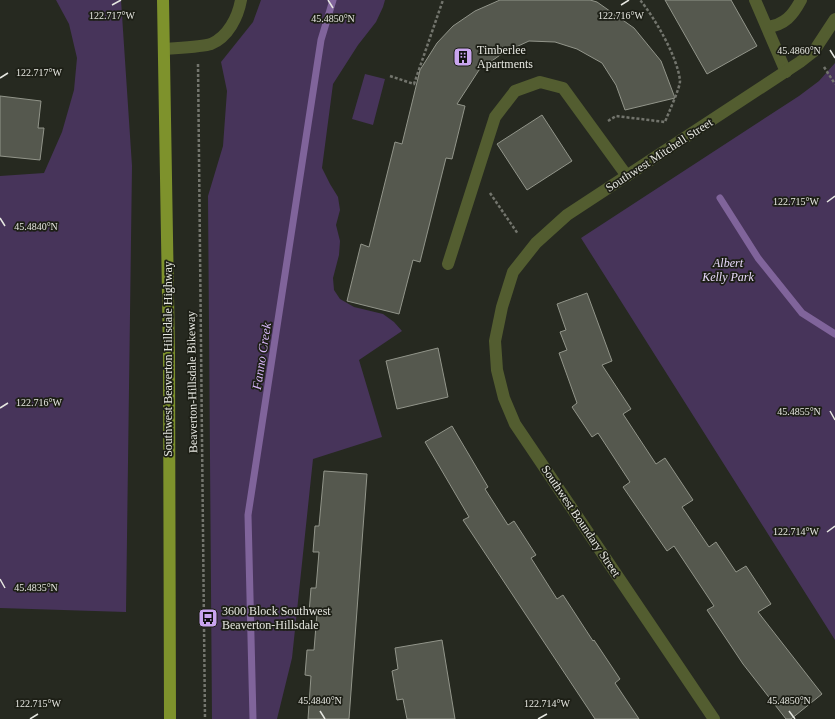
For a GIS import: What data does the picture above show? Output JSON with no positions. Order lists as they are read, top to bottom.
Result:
{
  "streets": {
    "main road": ["Southwest Beaverton Hillsdale Highway"],
    "street": ["Southwest Mitchell Street", "Southwest Boundary Street"],
    "path": ["Beaverton-Hillsdale Bikeway"]
  },
  "crossings": [
    ["Southwest Mitchell Street", "Southwest Boundary Street"]
  ],
  "water": ["Fanno Creek"],
  "parks": ["Albert Kelly Park"],
  "places": {
    "building": ["Timberlee Apartments"],
    "bus stop": ["3600 Block Southwest Beaverton-Hillsdale"]
  },
  "coordinates": [
    "122.717°W",
    "122.716°W",
    "45.4850°N",
    "45.4860°N",
    "122.715°W",
    "45.4840°N",
    "45.4855°N",
    "122.714°W",
    "45.4835°N"
  ]
}
